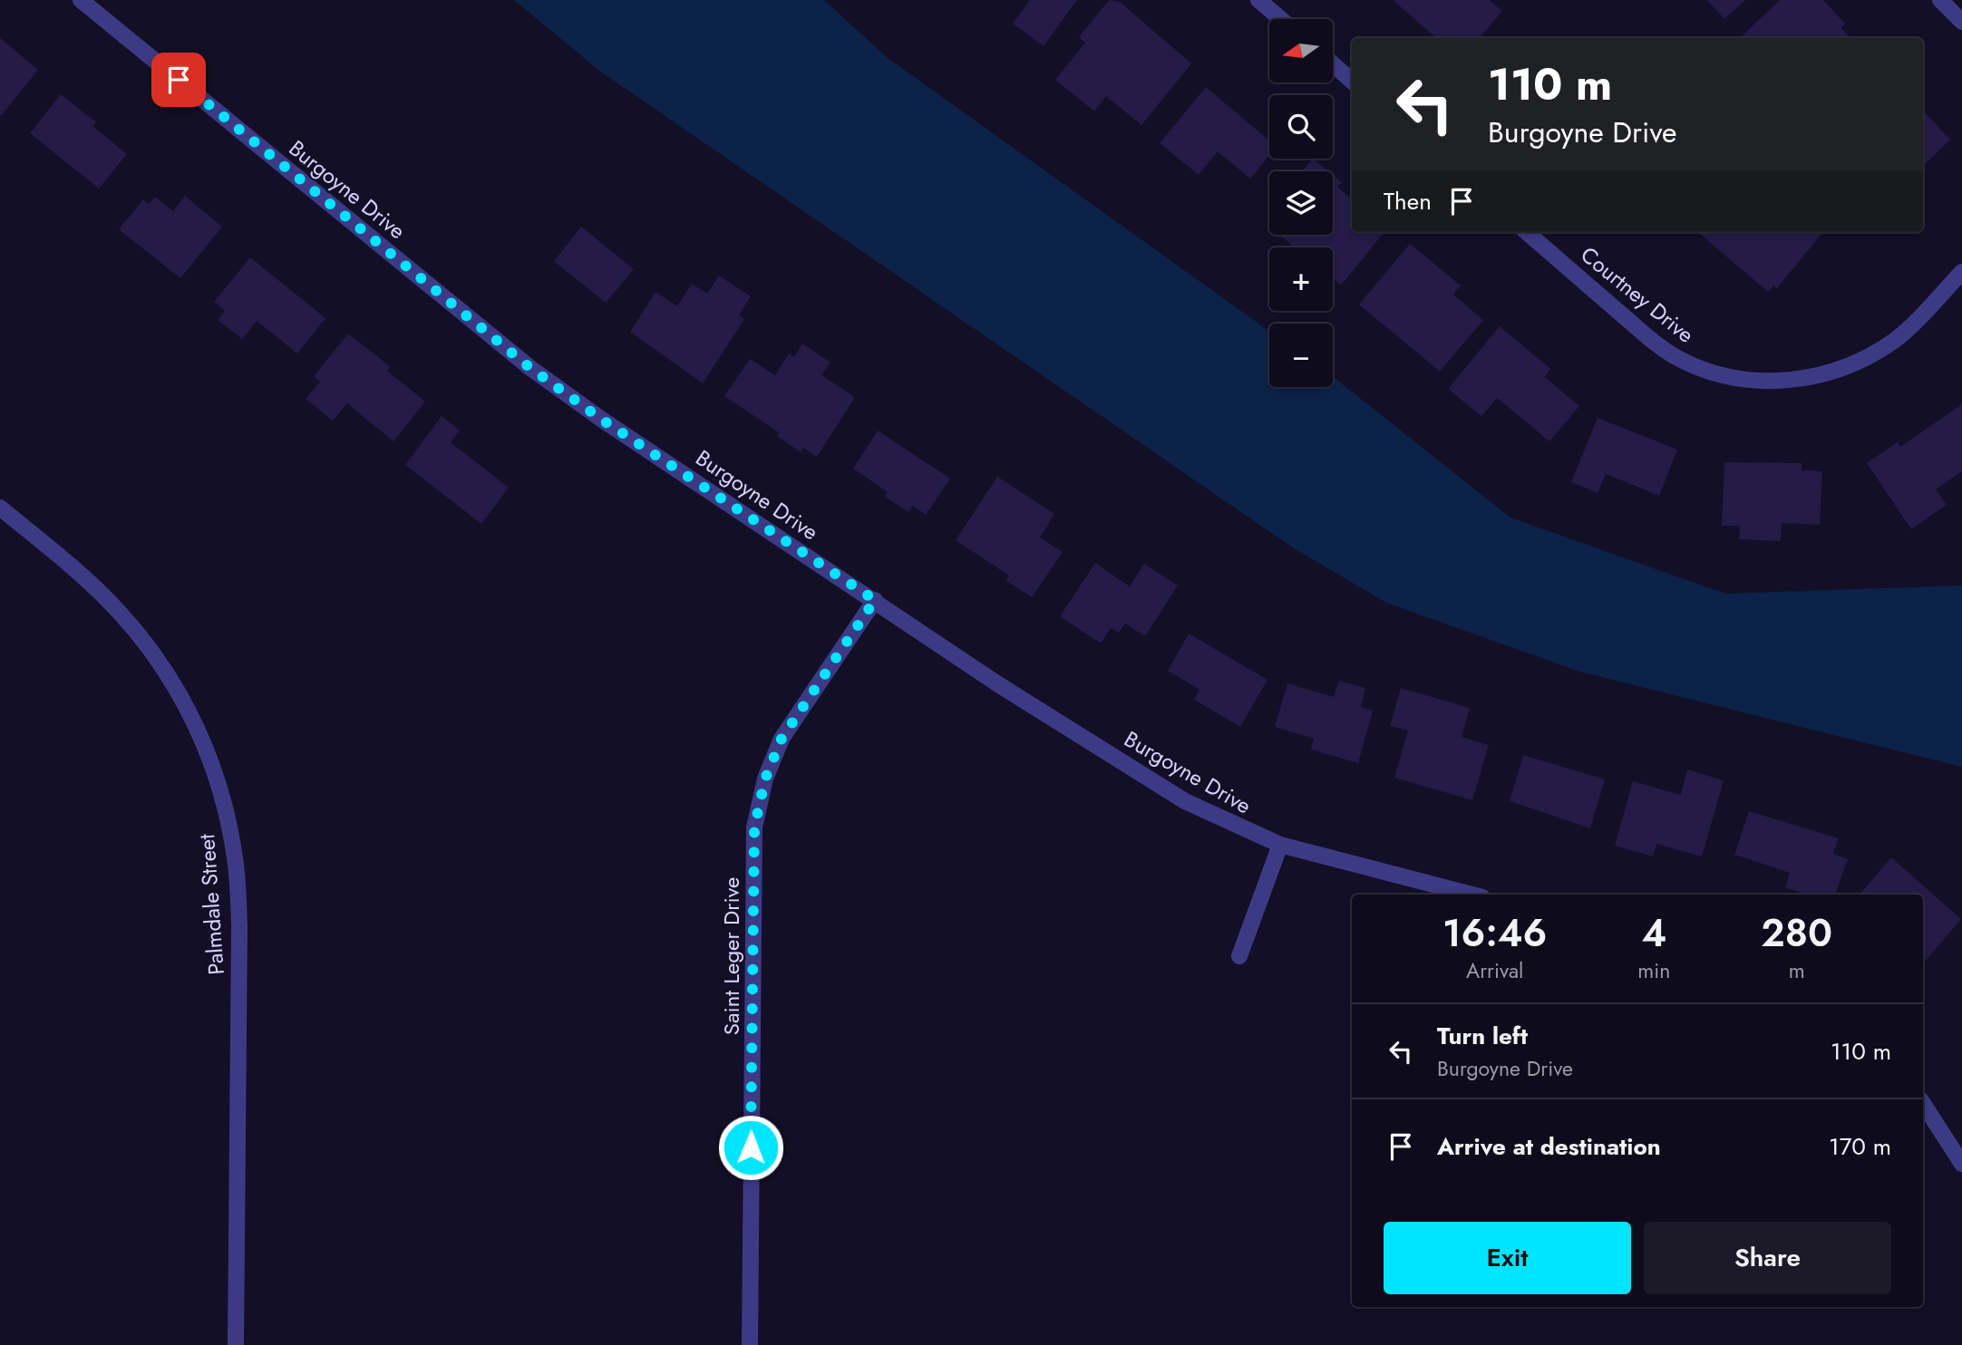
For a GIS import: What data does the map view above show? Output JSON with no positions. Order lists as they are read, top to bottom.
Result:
{
  "streets": {
    "street": [
      "Burgoyne Drive",
      "Courtney Drive",
      "Palmdale Street",
      "Saint Leger Drive"
    ]
  },
  "crossings": [
    ["Burgoyne Drive", "Saint Leger Drive"]
  ],
  "north": "left",
  "page": {
    "map_buttons": ["+", "−"],
    "turn": ["110 m", "Burgoyne Drive"],
    "then": "Then",
    "eta": [
      "16:46",
      "Arrival",
      "4",
      "min",
      "280",
      "m"
    ],
    "list": [
      {
        "name": "Turn left",
        "note": "Burgoyne Drive",
        "value": "110 m"
      },
      {
        "name": "Arrive at destination",
        "value": "170 m"
      }
    ],
    "buttons": ["Exit", "Share"]
  }
}
